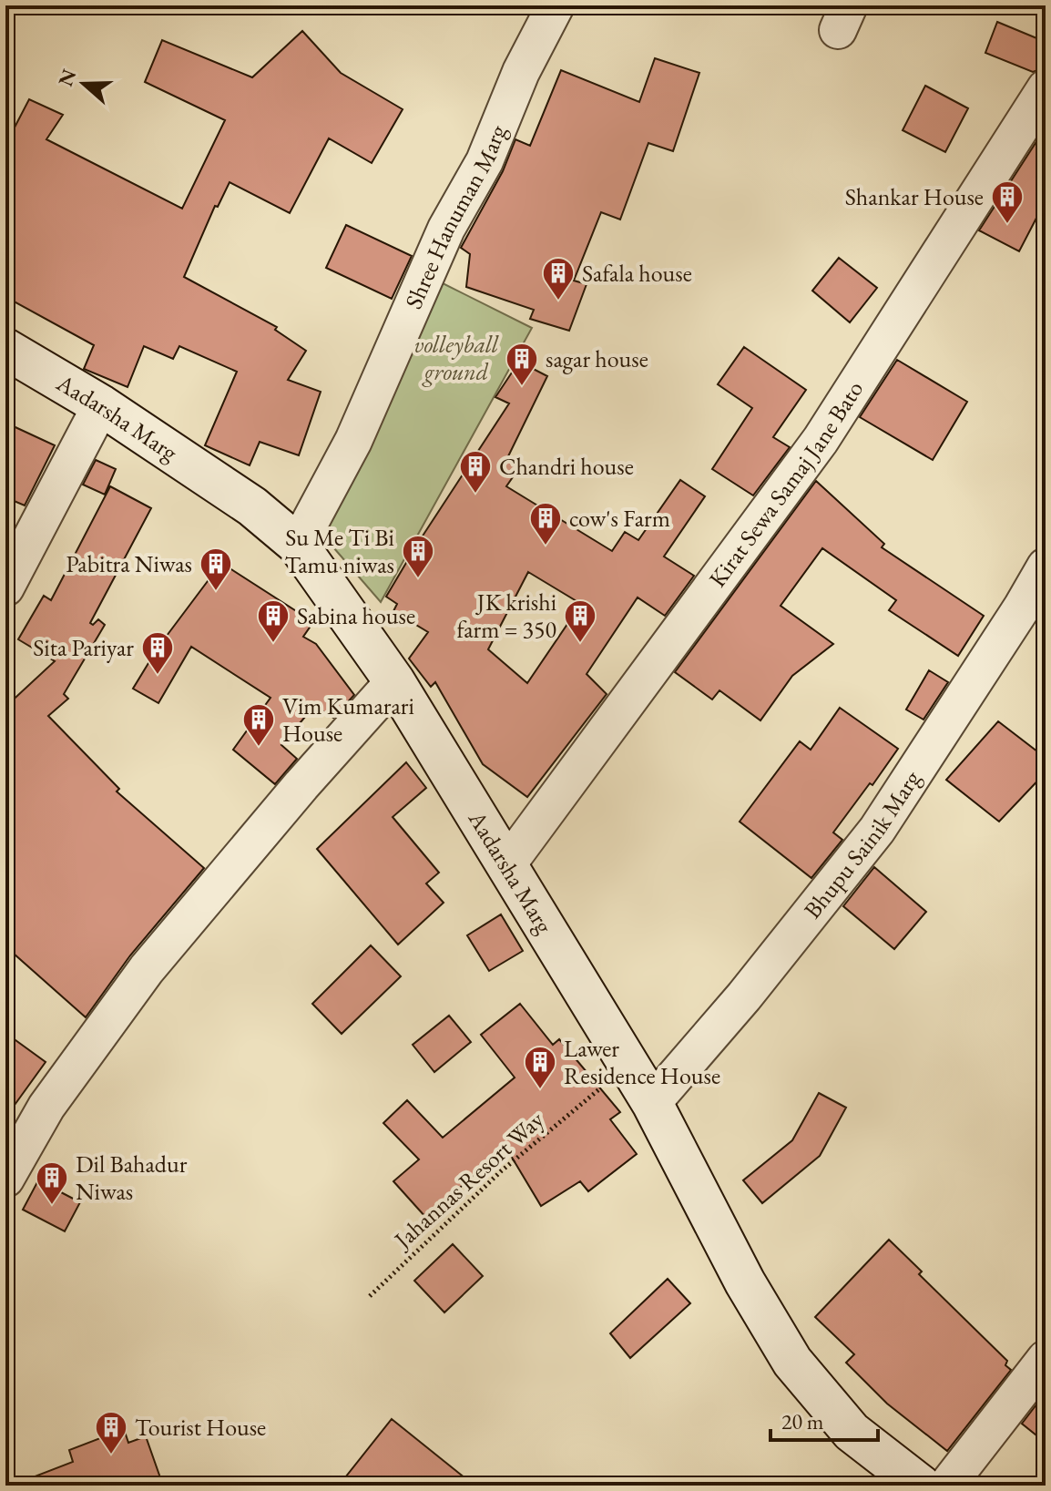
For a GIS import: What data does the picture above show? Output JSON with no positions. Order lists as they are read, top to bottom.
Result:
{
  "streets": {
    "main road": ["Aadarsha Marg"],
    "street": ["Shree Hanuman Marg", "Kirat Sewa Samaj Jane Bato", "Bhupu Sainik Marg"],
    "path": ["Jahannas Resort Way"]
  },
  "crossings": [
    ["Shree Hanuman Marg", "Aadarsha Marg"],
    ["Aadarsha Marg", "Kirat Sewa Samaj Jane Bato"],
    ["Aadarsha Marg", "Bhupu Sainik Marg"],
    ["Aadarsha Marg", "Jahannas Resort Way"]
  ],
  "parks": ["volleyball ground"],
  "places": {
    "building": [
      "Shankar House",
      "Safala house",
      "sagar house",
      "Chandri house",
      "cow's Farm",
      "Su Me Ti Bi Tamu niwas",
      "Pabitra Niwas",
      "Sabina house",
      "JK krishi farm = 350",
      "Sita Pariyar",
      "Vim Kumarari House",
      "Lawer Residence House",
      "Dil Bahadur Niwas",
      "Tourist House"
    ]
  },
  "scale_bar": "20 m",
  "north": "left"
}
